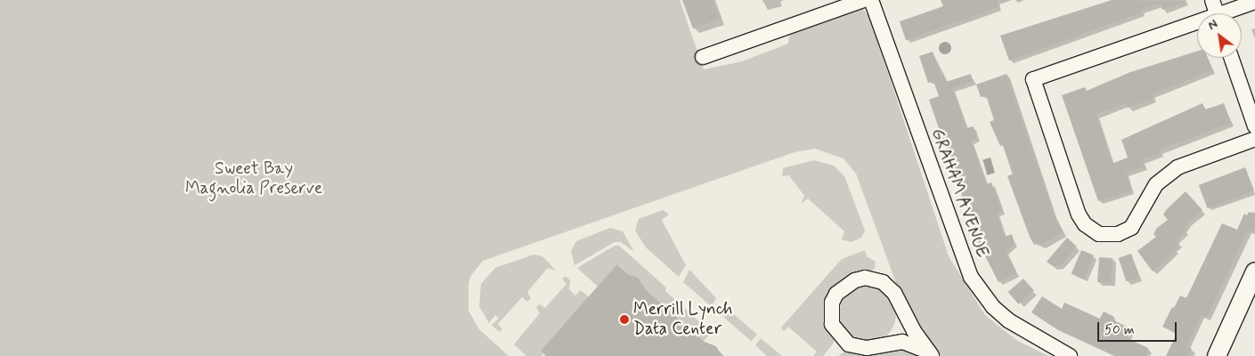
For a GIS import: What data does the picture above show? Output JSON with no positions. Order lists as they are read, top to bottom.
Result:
{
  "streets": {
    "street": ["GRAHAM AVENUE"]
  },
  "parks": ["Sweet Bay Magnolia Preserve"],
  "places": ["Merrill Lynch Data Center"],
  "scale_bar": "50 m",
  "north": "top left"
}
